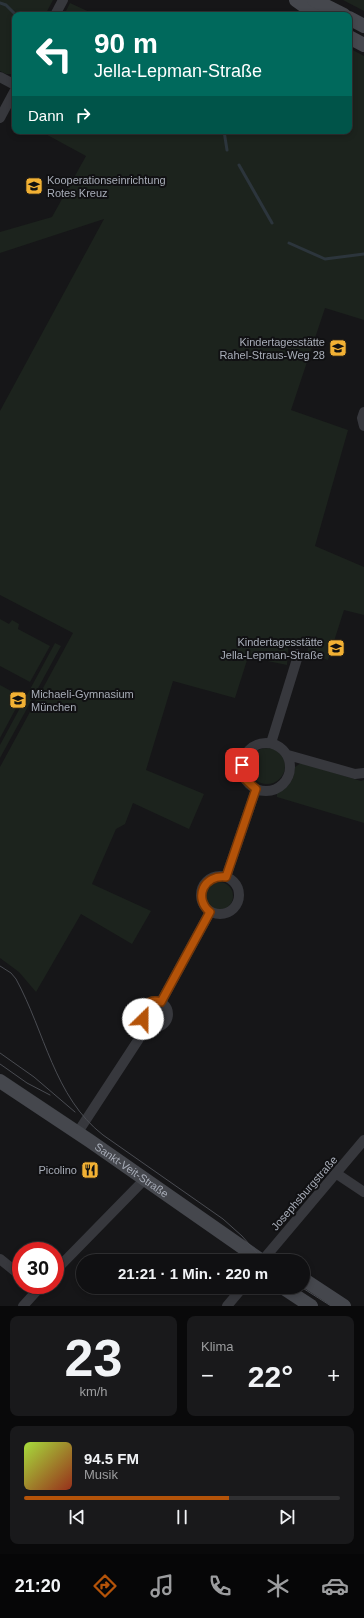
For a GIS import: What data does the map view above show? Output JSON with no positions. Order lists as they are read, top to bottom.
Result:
{
  "streets": {
    "street": ["Sankt-Veit-Straße", "Josephsburgstraße"]
  },
  "places": {
    "school or university": [
      "Kooperationseinrichtung Rotes Kreuz",
      "Kindertagesstätte Rahel-Straus-Weg 28",
      "Kindertagesstätte Jella-Lepman-Straße",
      "Michaeli-Gymnasium München"
    ],
    "restaurant": ["Picolino"]
  },
  "page": {
    "turn": ["90 m", "Jella-Lepman-Straße"],
    "then": "Dann",
    "limit": "30",
    "trip": "21:21 · 1 Min. · 220 m",
    "tile": [
      ["23", "km/h"],
      "Klima"
    ],
    "heat": ["−", "22°", "+"],
    "song": ["94.5 FM", "Musik"],
    "tabs": "21:20"
  }
}
